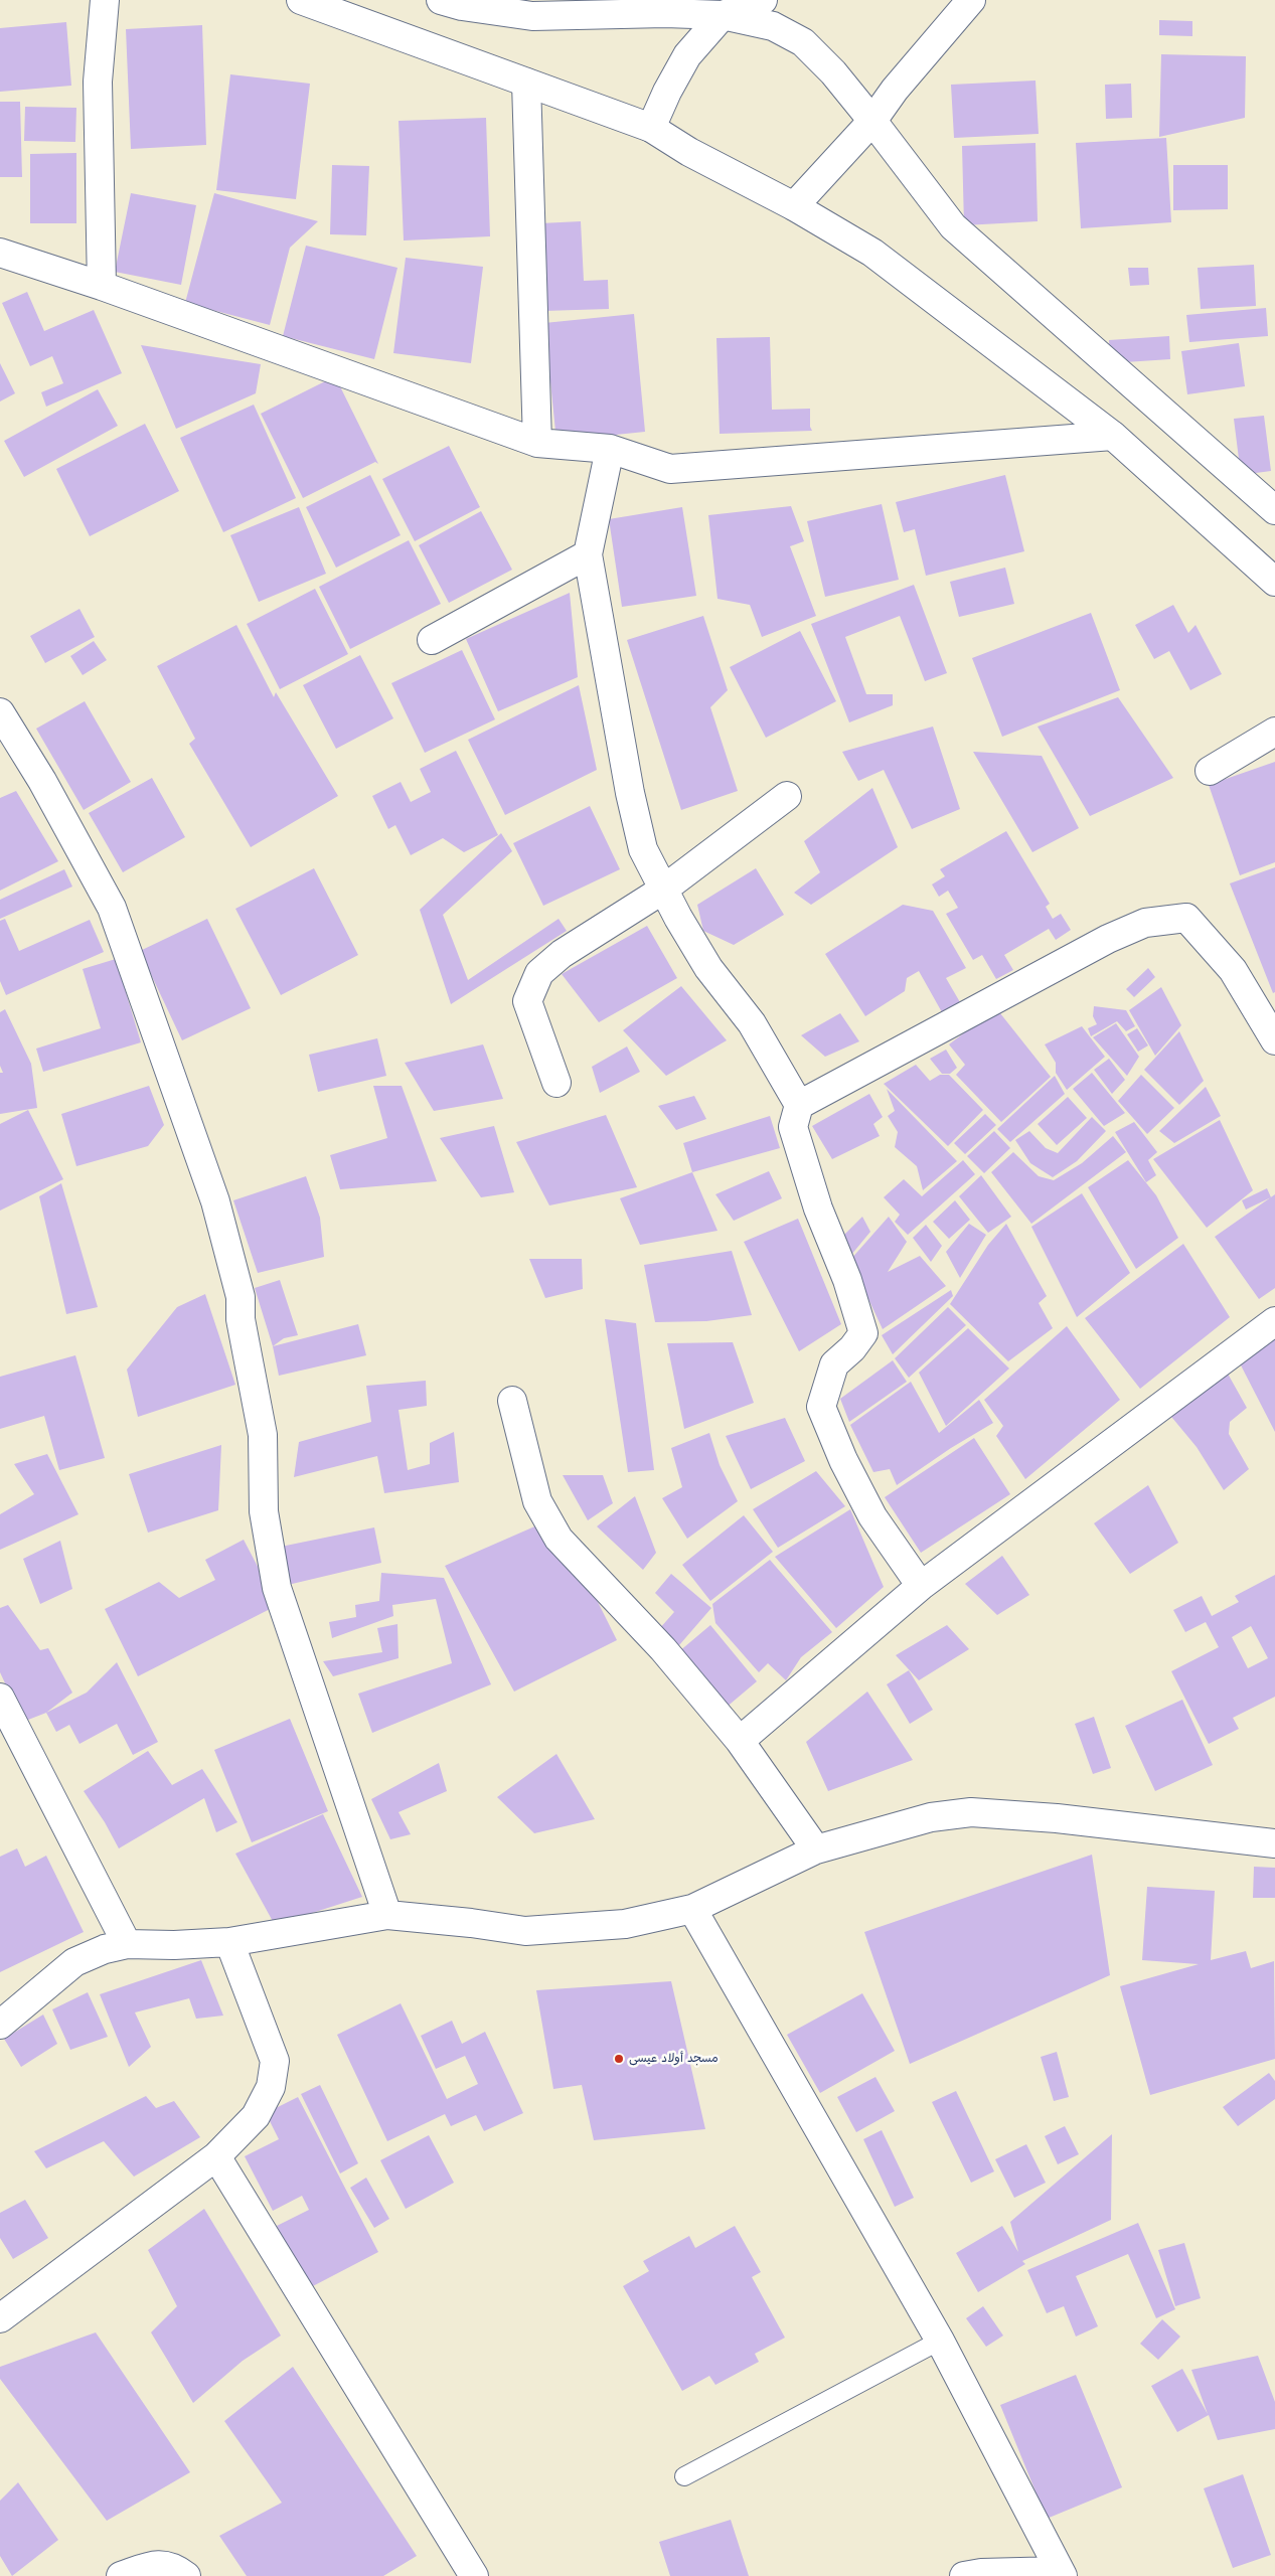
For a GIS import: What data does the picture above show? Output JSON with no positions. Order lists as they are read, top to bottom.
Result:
{
  "places": ["مسجد أولاد عيسى"]
}
